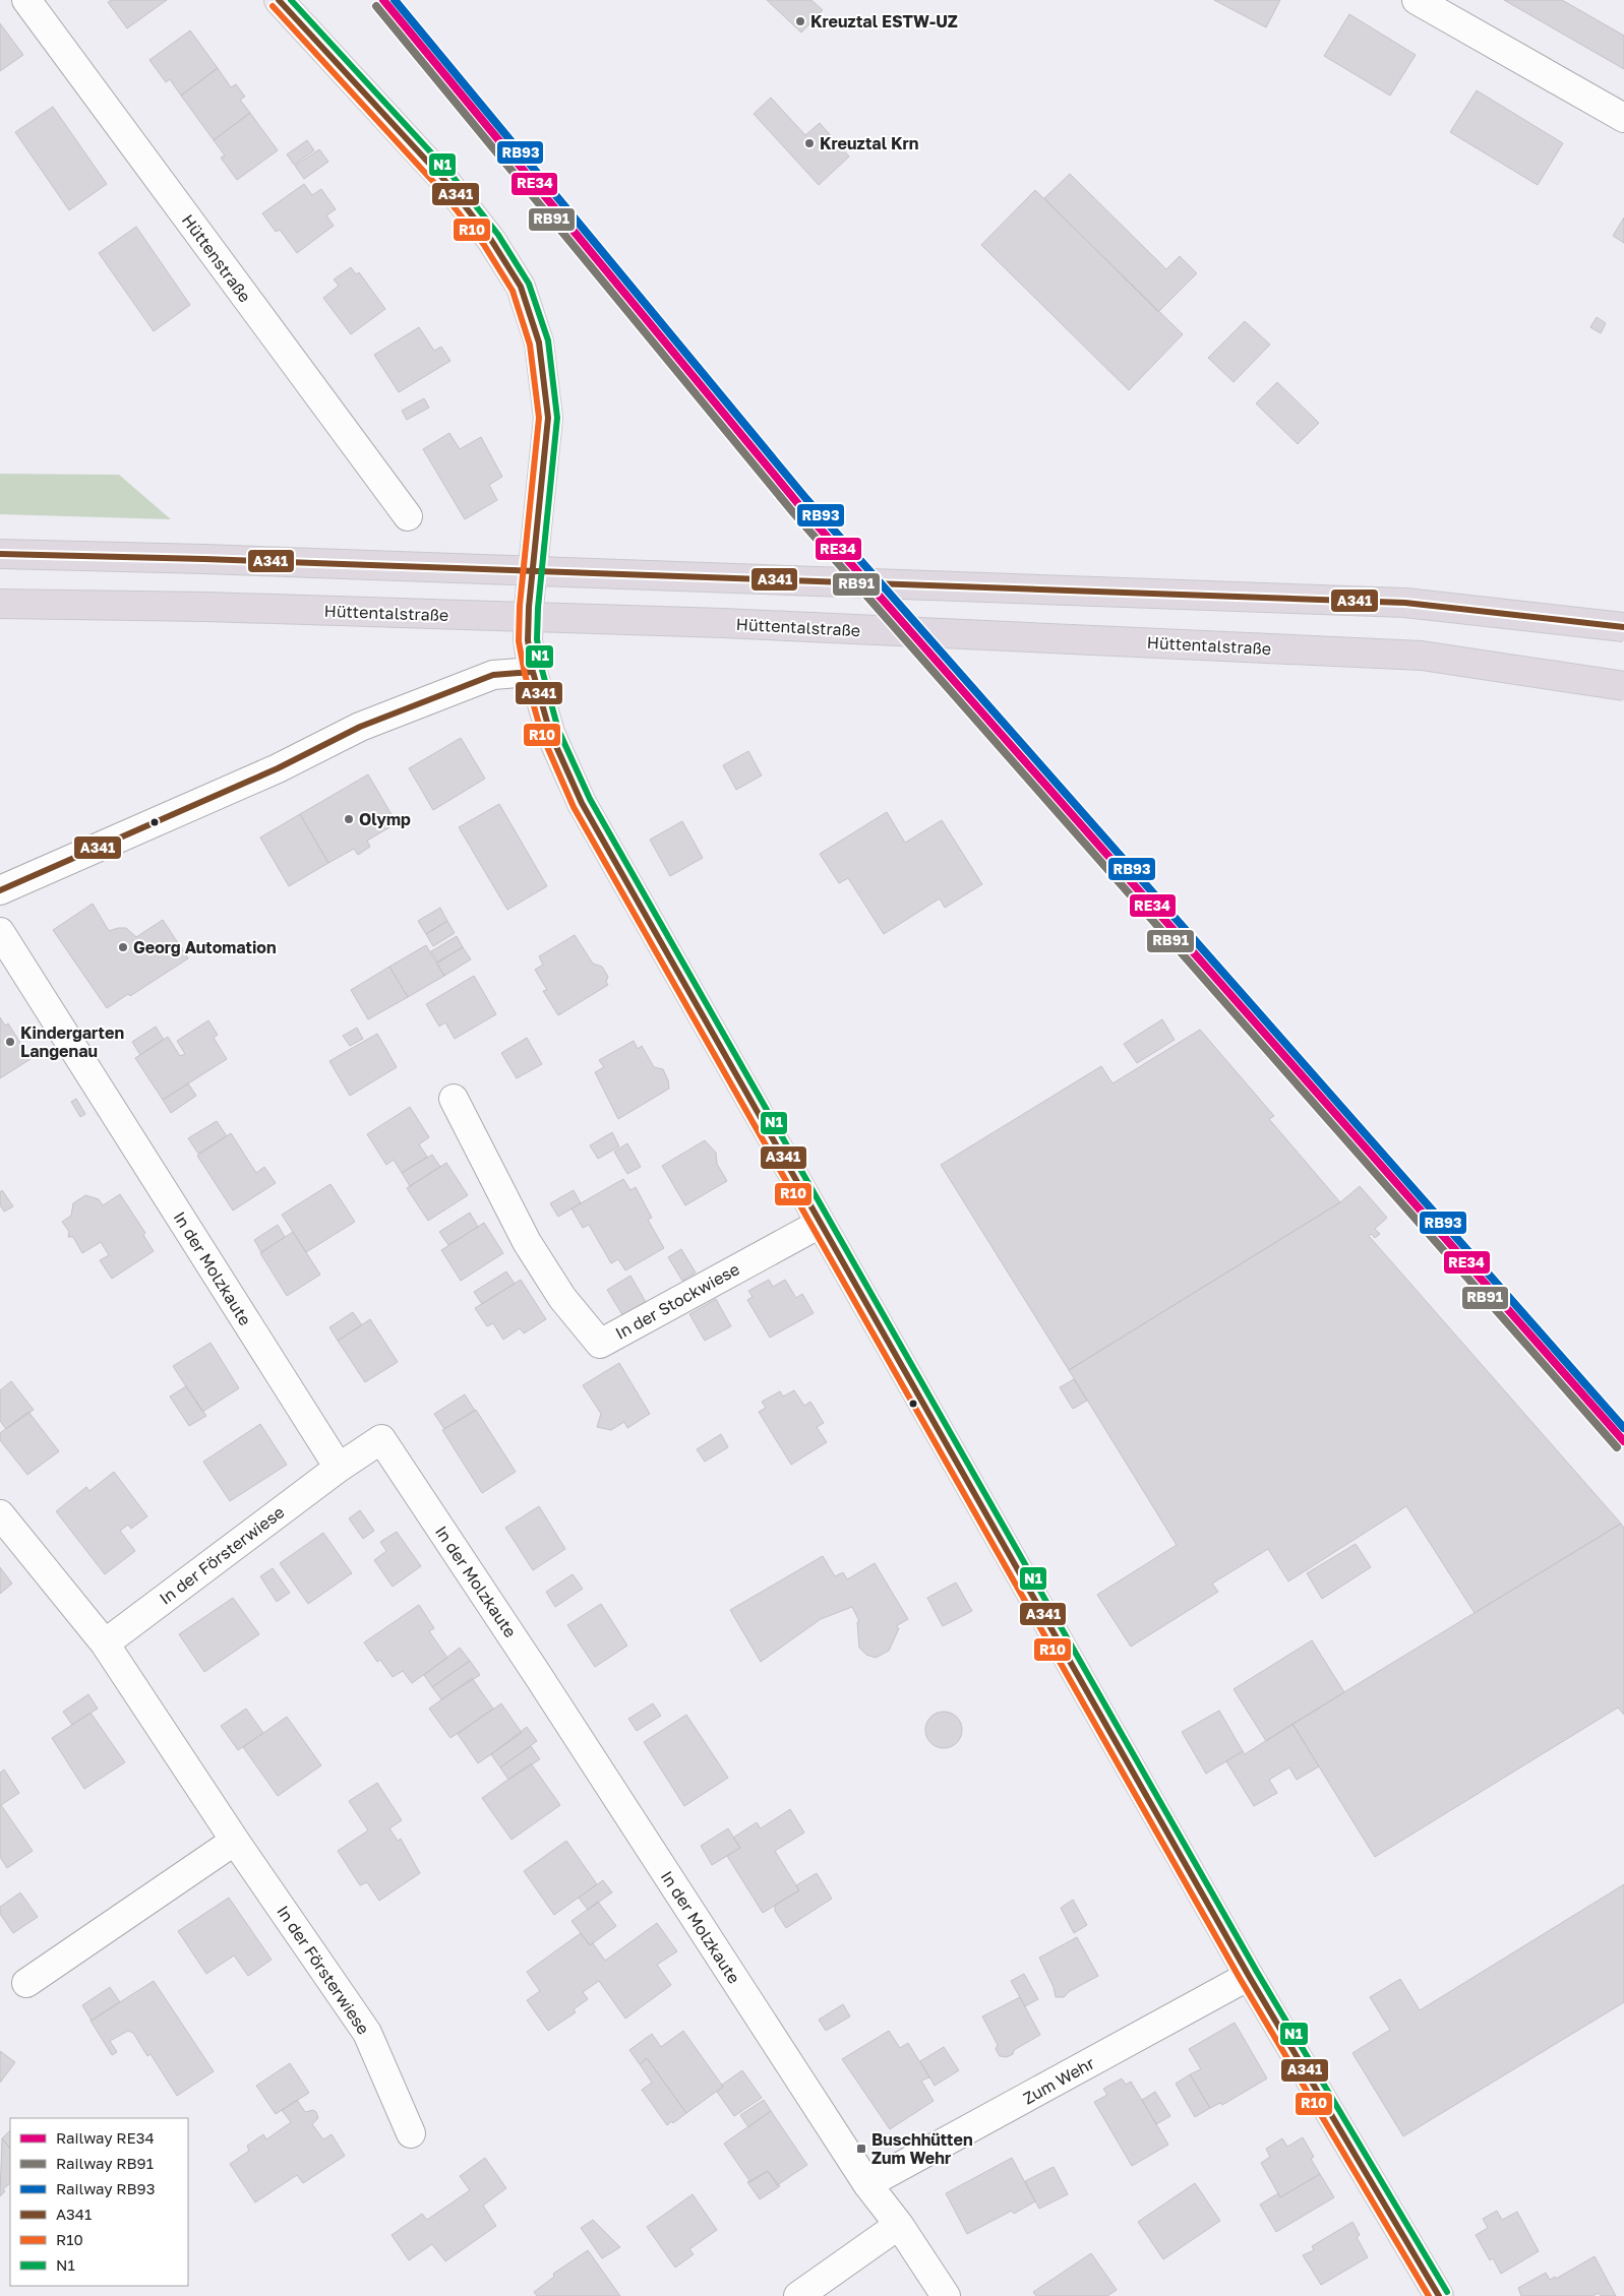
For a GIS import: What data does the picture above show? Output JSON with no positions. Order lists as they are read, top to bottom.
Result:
{
  "streets": {
    "highway": ["Hüttentalstraße"],
    "street": [
      "Hüttenstraße",
      "In der Molzkaute",
      "In der Stockwiese",
      "In der Försterwiese",
      "Zum Wehr"
    ]
  },
  "crossings": [
    ["In der Molzkaute", "In der Försterwiese"],
    ["In der Molzkaute", "Zum Wehr"]
  ],
  "places": {
    "other": [
      "Kreuztal ESTW-UZ",
      "Kreuztal Krn",
      "Olymp",
      "Georg Automation",
      "Kindergarten Langenau"
    ],
    "transit": ["Buschhütten Zum Wehr"]
  },
  "lines": [
    "rail line RE34",
    "rail line RB93",
    "transit line A341",
    "transit line N1",
    "rail line RB91",
    "transit line R10"
  ],
  "legend": [
    "Railway RE34",
    "Railway RB91",
    "Railway RB93",
    "A341",
    "R10",
    "N1"
  ]
}
